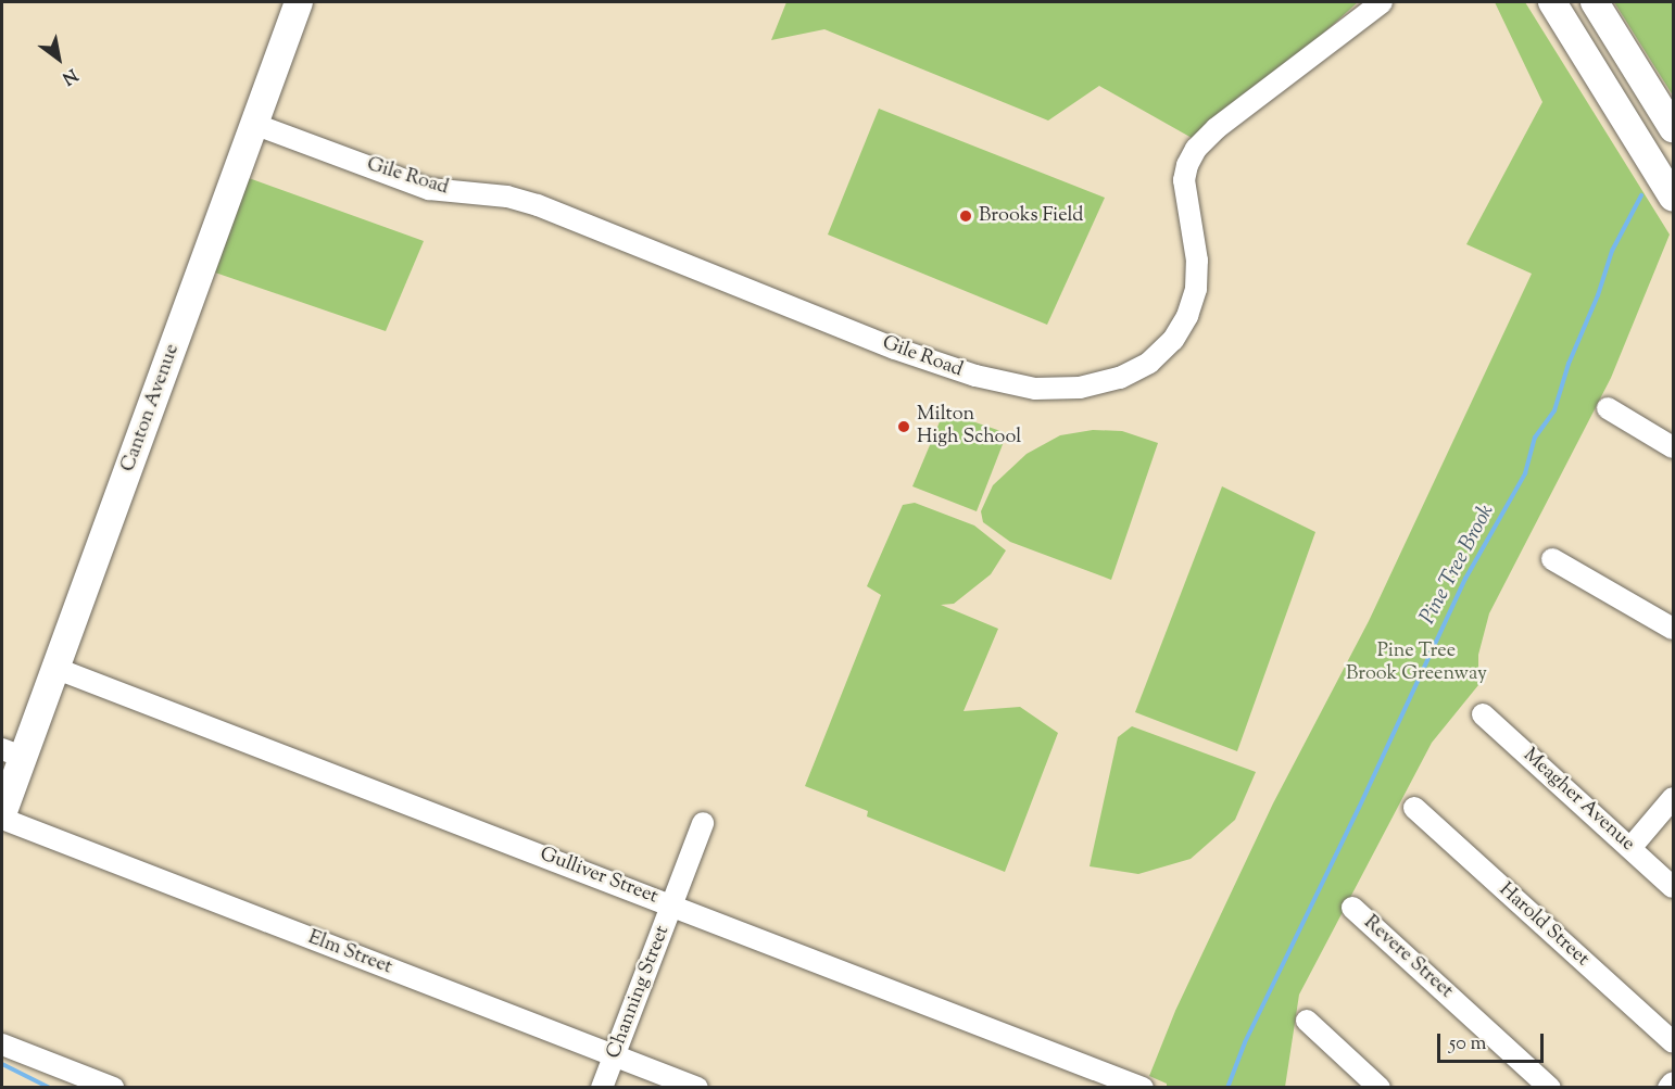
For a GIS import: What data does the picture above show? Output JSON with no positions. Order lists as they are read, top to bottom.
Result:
{
  "streets": {
    "main road": ["Canton Avenue"],
    "street": [
      "Gile Road",
      "Meagher Avenue",
      "Gulliver Street",
      "Harold Street",
      "Elm Street",
      "Revere Street",
      "Channing Street"
    ]
  },
  "crossings": [
    ["Gile Road", "Canton Avenue"],
    ["Canton Avenue", "Gulliver Street"],
    ["Canton Avenue", "Elm Street"],
    ["Gulliver Street", "Channing Street"],
    ["Elm Street", "Channing Street"]
  ],
  "water": ["Pine Tree Brook"],
  "parks": ["Pine Tree Brook Greenway"],
  "places": ["Brooks Field", "Milton High School"],
  "scale_bar": "50 m",
  "north": "bottom right"
}
